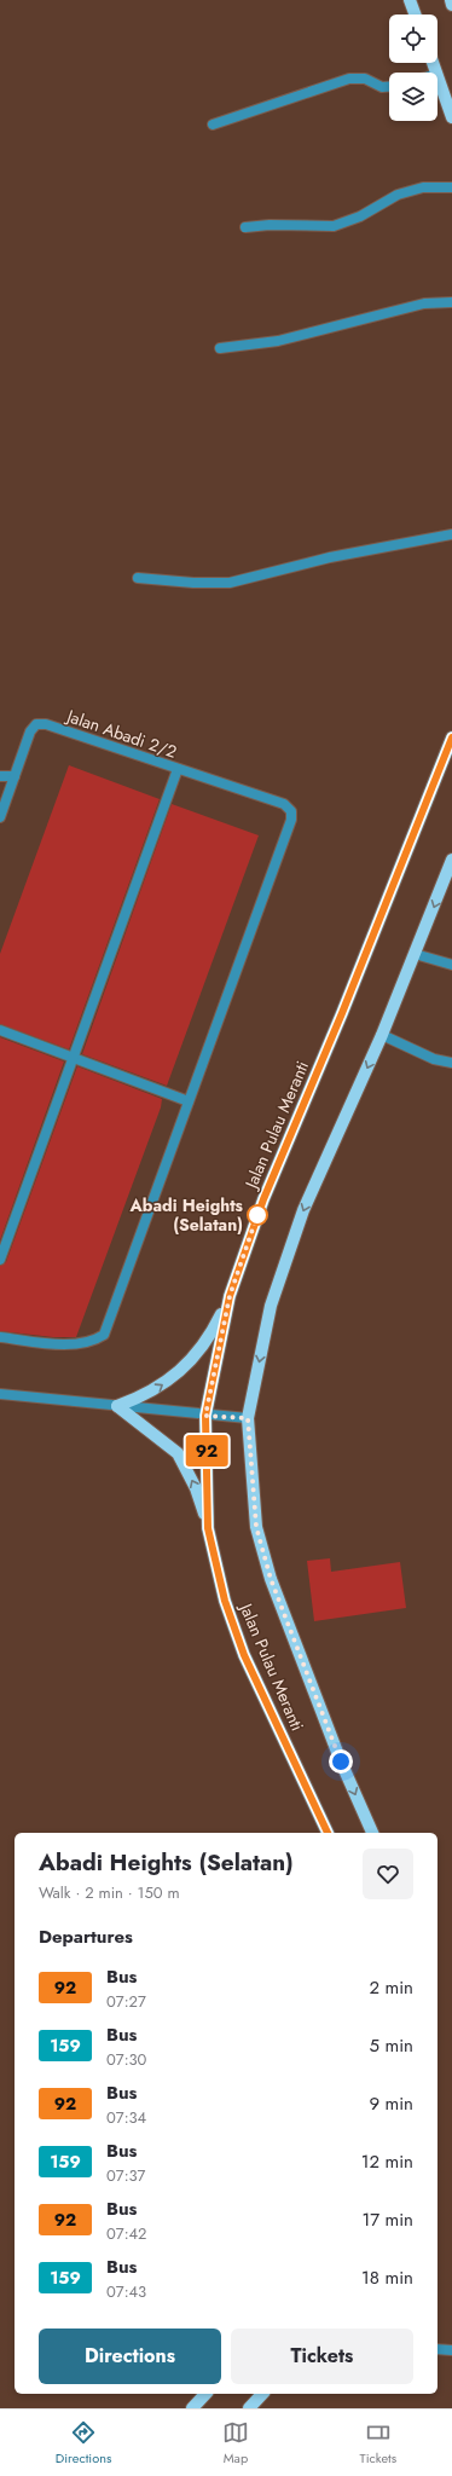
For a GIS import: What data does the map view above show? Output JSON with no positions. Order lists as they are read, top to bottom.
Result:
{
  "streets": {
    "main road": ["Jalan Pulau Meranti"],
    "street": ["Jalan Abadi 2/2"]
  },
  "places": ["Abadi Heights (Selatan)"],
  "lines": ["bus line 92"],
  "page": {
    "on_map": "92",
    "heading": [
      ["Abadi Heights (Selatan)", "Walk · 2 min · 150 m"],
      "Departures"
    ],
    "list": [
      {
        "mark": "92",
        "name": "Bus",
        "note": "07:27",
        "value": "2 min"
      },
      {
        "mark": "159",
        "name": "Bus",
        "note": "07:30",
        "value": "5 min"
      },
      {
        "mark": "92",
        "name": "Bus",
        "note": "07:34",
        "value": "9 min"
      },
      {
        "mark": "159",
        "name": "Bus",
        "note": "07:37",
        "value": "12 min"
      },
      {
        "mark": "92",
        "name": "Bus",
        "note": "07:42",
        "value": "17 min"
      },
      {
        "mark": "159",
        "name": "Bus",
        "note": "07:43",
        "value": "18 min"
      }
    ],
    "buttons": ["Directions", "Tickets"],
    "tabs": ["Directions", "Map", "Tickets"]
  }
}
